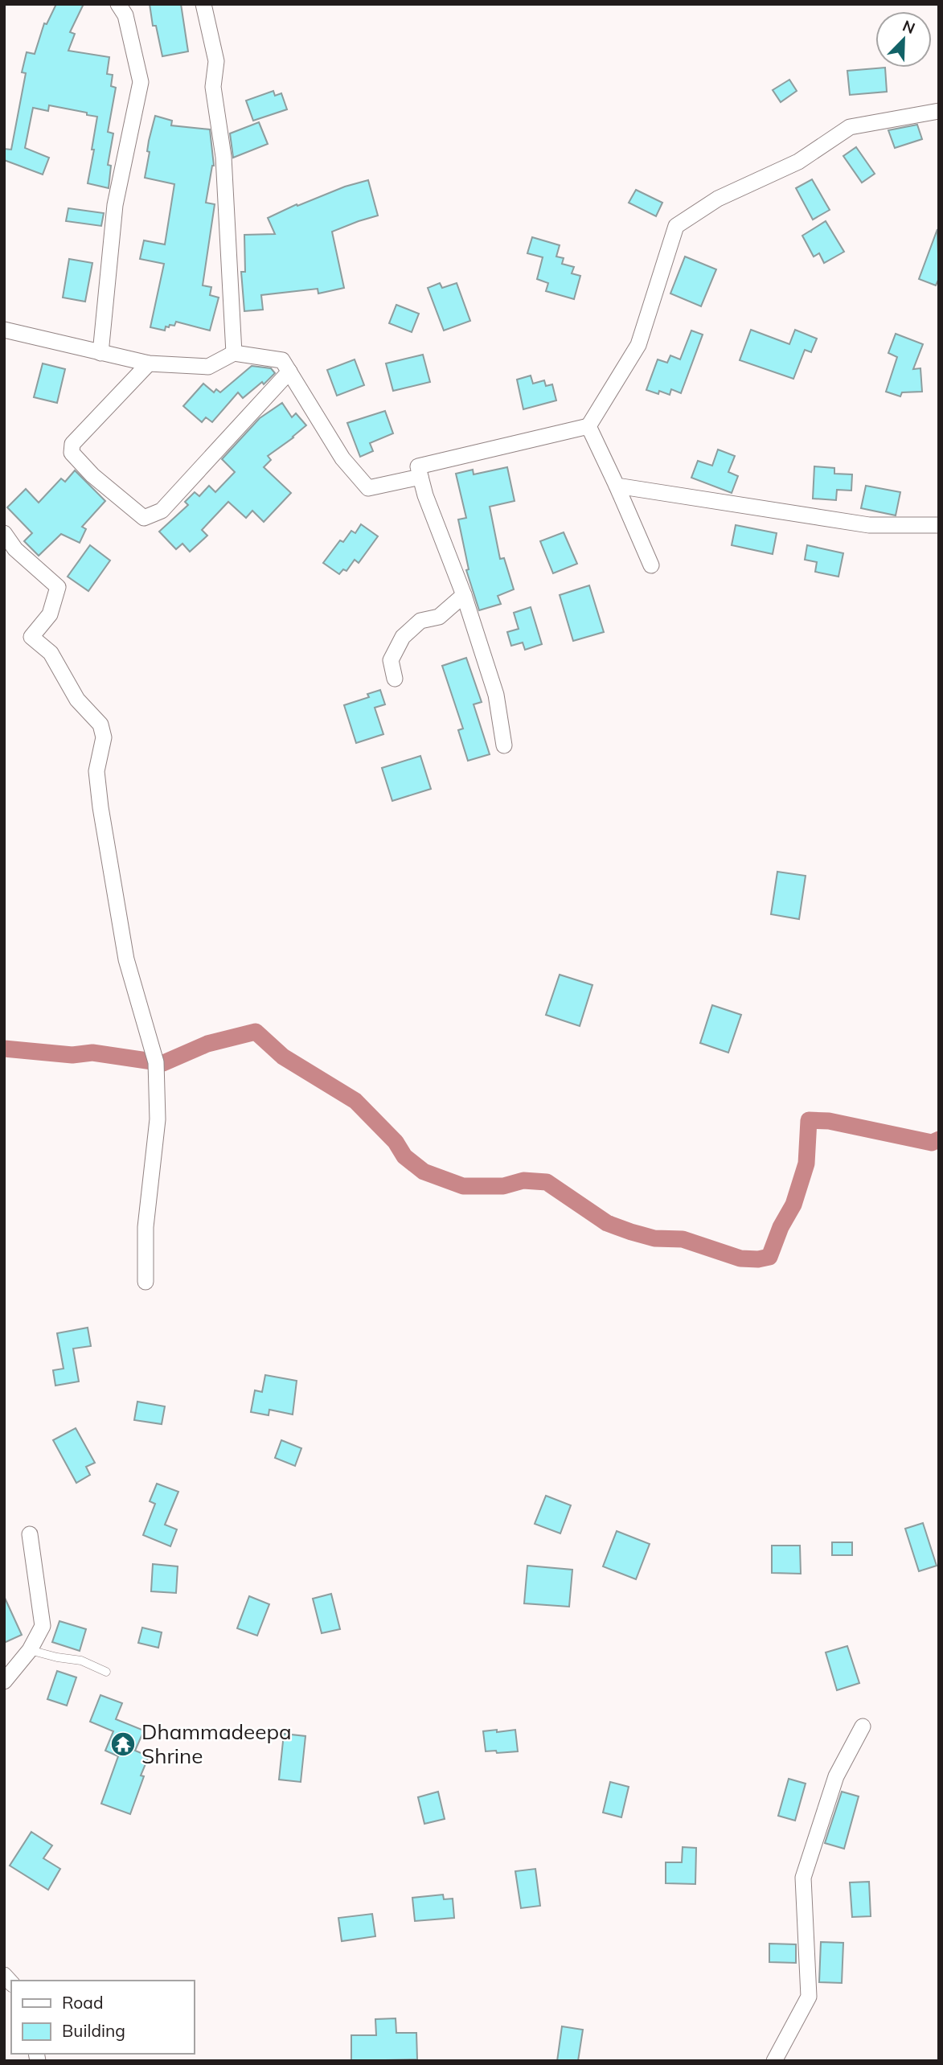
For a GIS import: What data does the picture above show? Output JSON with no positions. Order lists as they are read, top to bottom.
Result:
{
  "places": {
    "temple": ["Dhammadeepa Shrine"]
  },
  "legend": ["Road", "Building"],
  "north": "top right"
}
